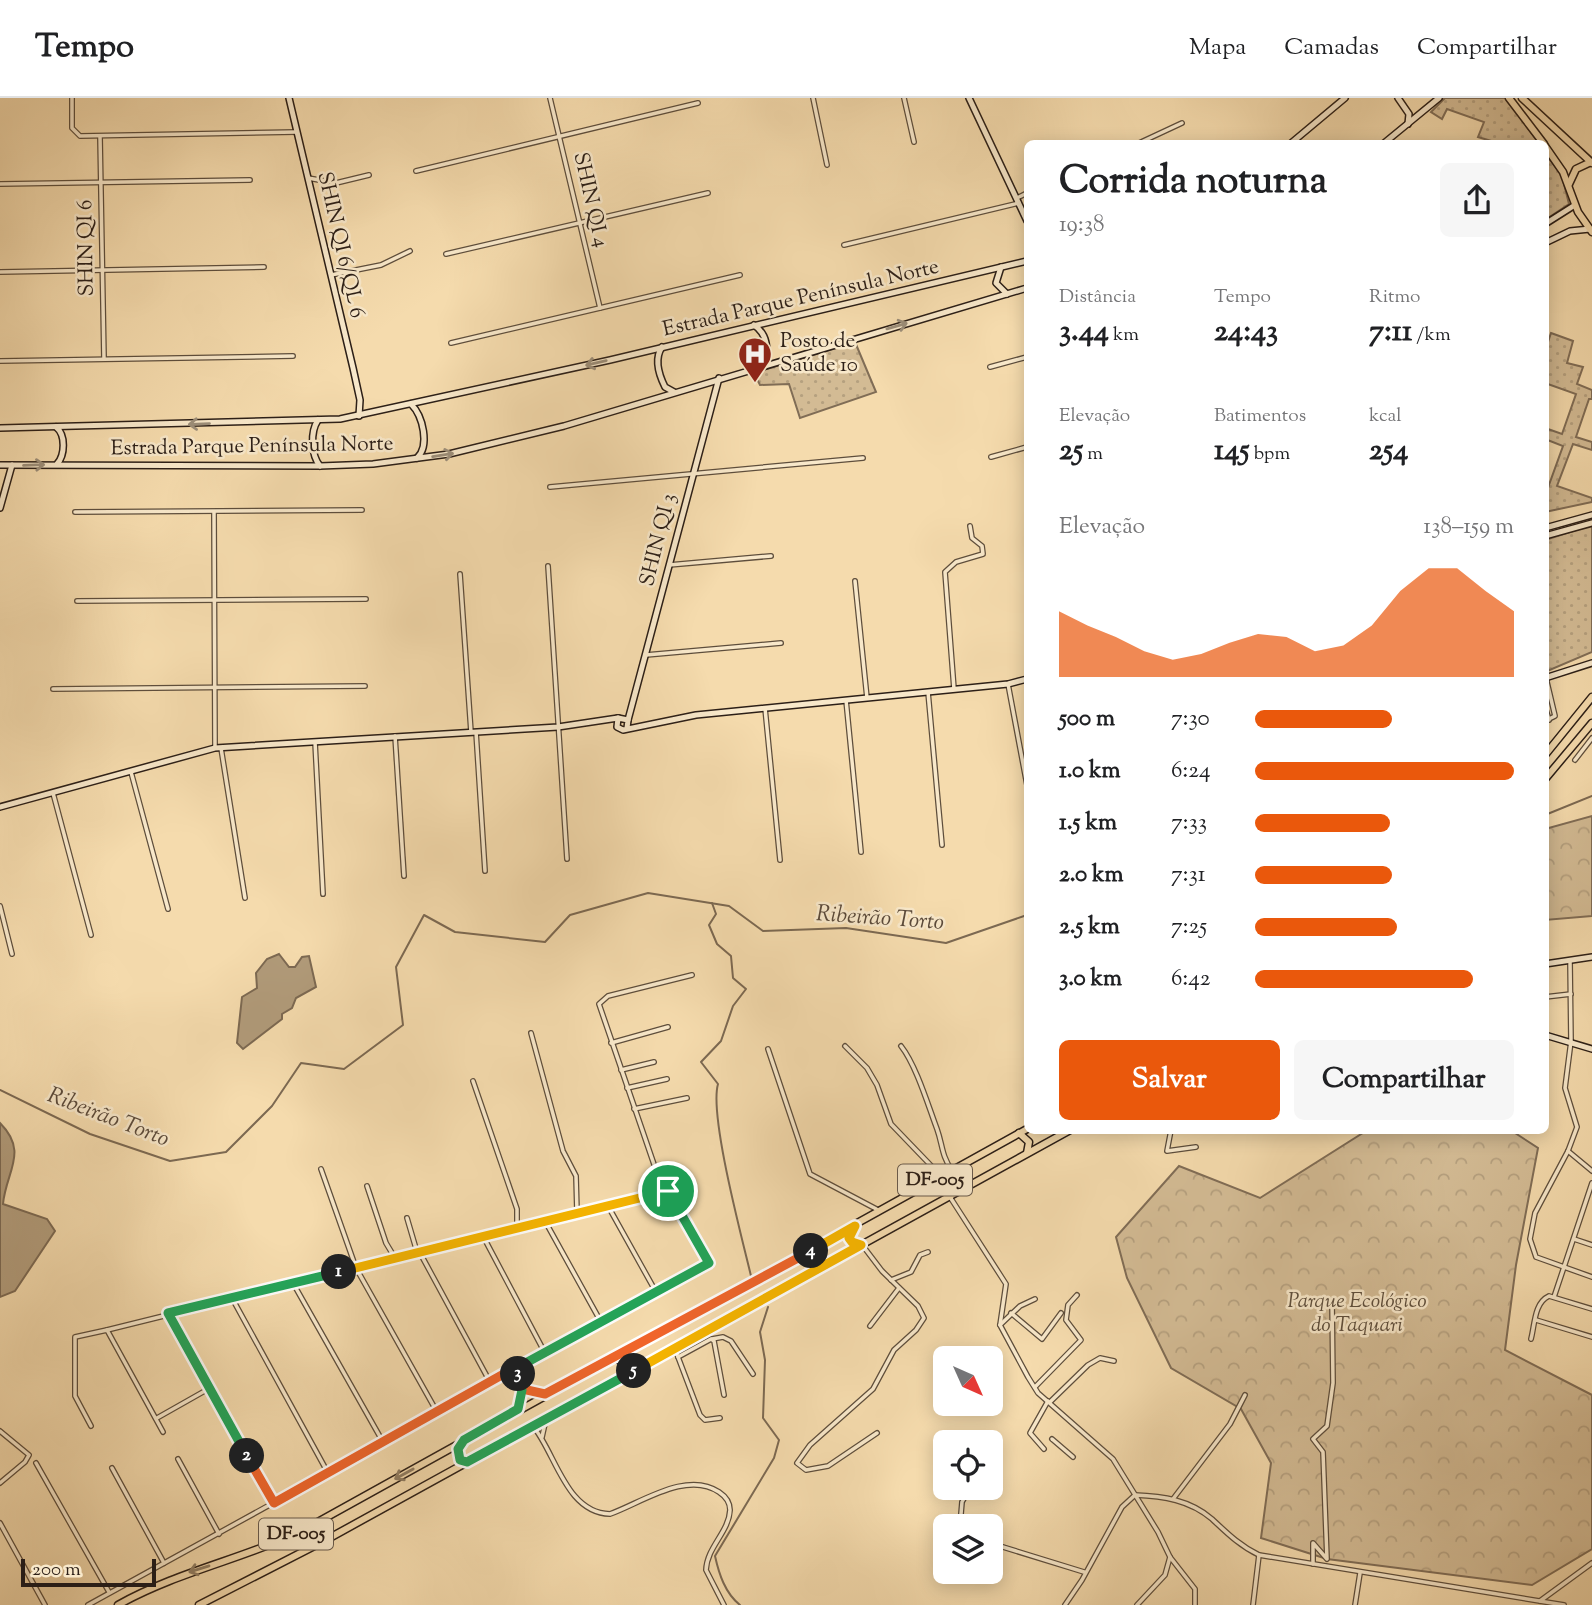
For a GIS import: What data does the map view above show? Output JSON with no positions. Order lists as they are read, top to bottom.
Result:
{
  "streets": {
    "main road": [
      "SHIN QI 6/QL 6",
      "Estrada Parque Península Norte",
      "SHIN QI 3",
      "DF-005"
    ],
    "street": ["SHIN QI 4", "SHIN QI 6"]
  },
  "crossings": [
    ["SHIN QI 6/QL 6", "Estrada Parque Península Norte"],
    ["Estrada Parque Península Norte", "SHIN QI 3"]
  ],
  "water": ["Ribeirão Torto"],
  "parks": ["Parque Ecológico do Taquari"],
  "places": {
    "hospital": ["Posto de Saúde 10"]
  },
  "scale_bar": "200 m",
  "north": "bottom right",
  "page": {
    "header": "Tempo",
    "nav": ["Mapa", "Camadas", "Compartilhar"],
    "heading": ["Corrida noturna", "19:38"],
    "stats": [
      ["Distância", "3.44 km"],
      ["Tempo", "24:43"],
      ["Ritmo", "7:11 /km"],
      ["Elevação", "25 m"],
      ["Batimentos", "145 bpm"],
      ["kcal", "254"]
    ],
    "chart": ["Elevação", "138–159 m"],
    "list": [
      {
        "name": "500 m",
        "note": "7:30"
      },
      {
        "name": "1.0 km",
        "note": "6:24"
      },
      {
        "name": "1.5 km",
        "note": "7:33"
      },
      {
        "name": "2.0 km",
        "note": "7:31"
      },
      {
        "name": "2.5 km",
        "note": "7:25"
      },
      {
        "name": "3.0 km",
        "note": "6:42"
      }
    ],
    "buttons": ["Salvar", "Compartilhar"],
    "pins": [
      "4",
      "1",
      "5",
      "3",
      "2"
    ],
    "scale": "200 m"
  }
}
